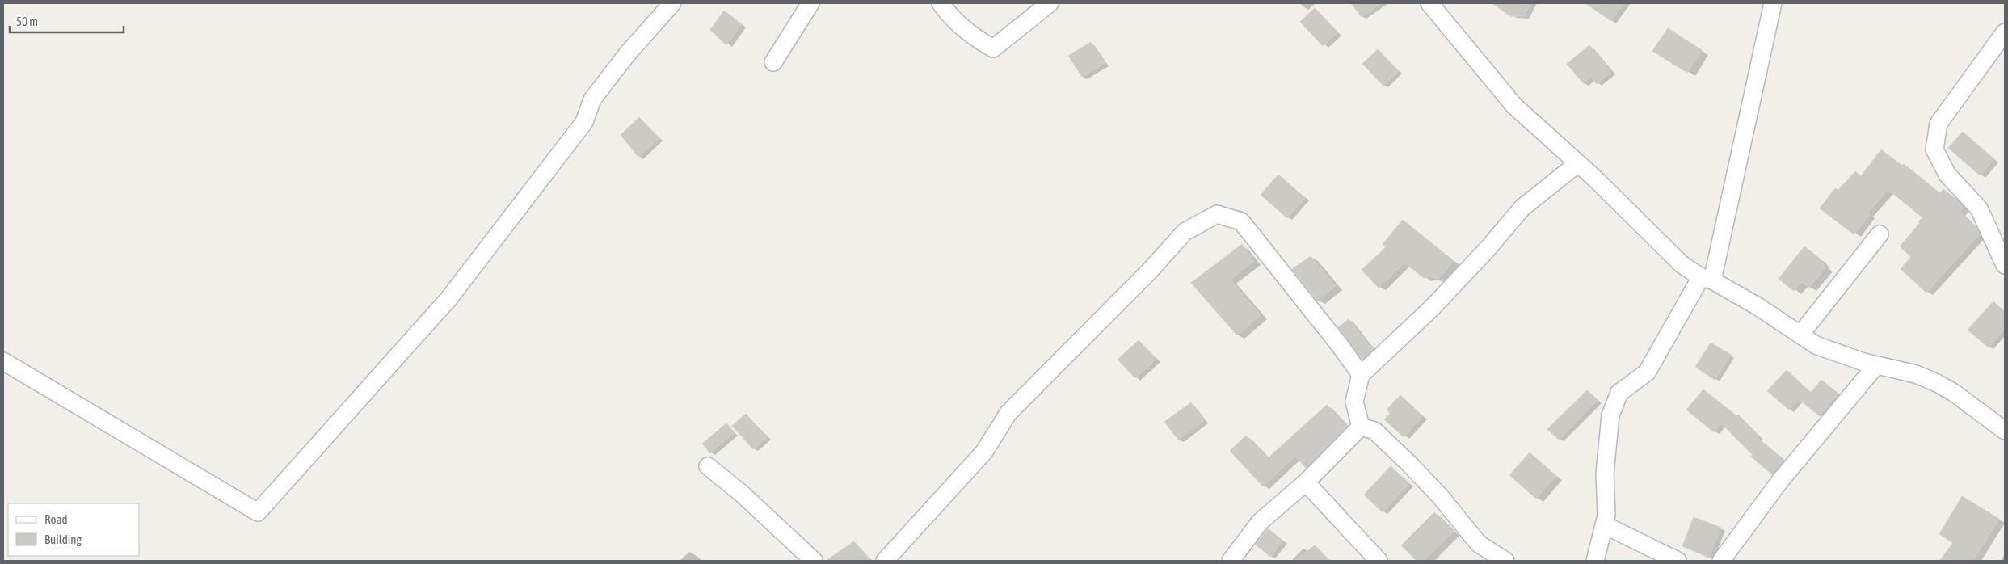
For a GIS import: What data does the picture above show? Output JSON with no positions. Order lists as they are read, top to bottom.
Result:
{
  "legend": ["Road", "Building"],
  "scale_bar": "50 m"
}
